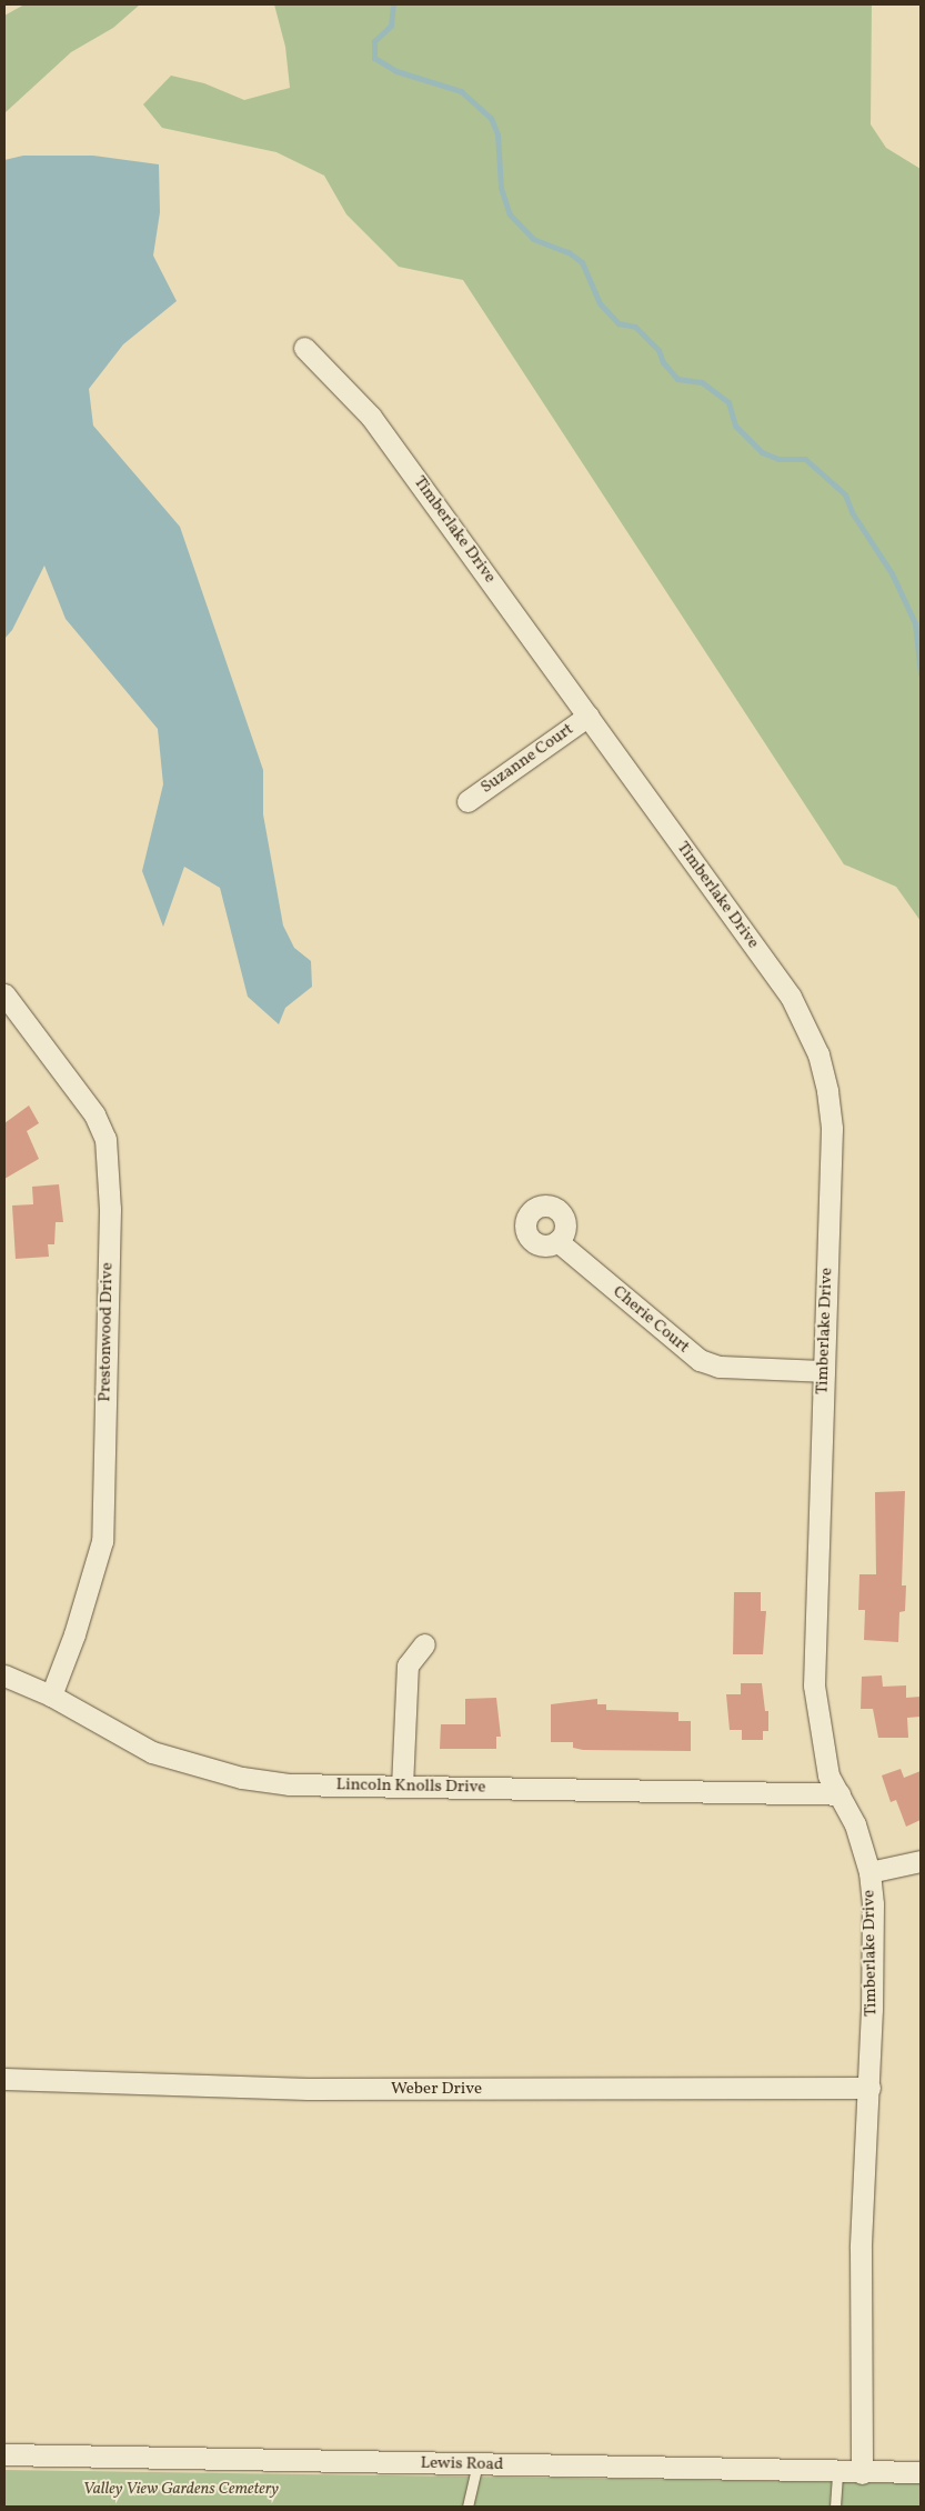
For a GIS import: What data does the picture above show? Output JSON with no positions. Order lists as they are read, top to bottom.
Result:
{
  "streets": {
    "street": [
      "Timberlake Drive",
      "Suzanne Court",
      "Cherie Court",
      "Prestonwood Drive",
      "Lincoln Knolls Drive",
      "Weber Drive",
      "Lewis Road"
    ]
  },
  "crossings": [
    ["Timberlake Drive", "Suzanne Court"],
    ["Timberlake Drive", "Cherie Court"],
    ["Timberlake Drive", "Lincoln Knolls Drive"],
    ["Timberlake Drive", "Weber Drive"],
    ["Timberlake Drive", "Lewis Road"],
    ["Prestonwood Drive", "Lincoln Knolls Drive"]
  ],
  "parks": ["Valley View Gardens Cemetery"]
}
